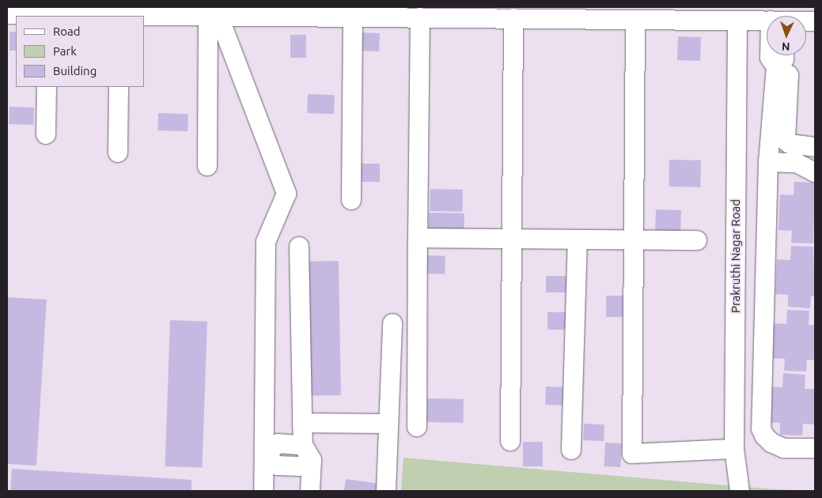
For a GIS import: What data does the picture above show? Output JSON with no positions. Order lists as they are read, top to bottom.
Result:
{
  "streets": {
    "street": ["Prakruthi Nagar Road"]
  },
  "legend": ["Road", "Park", "Building"],
  "north": "bottom"
}
